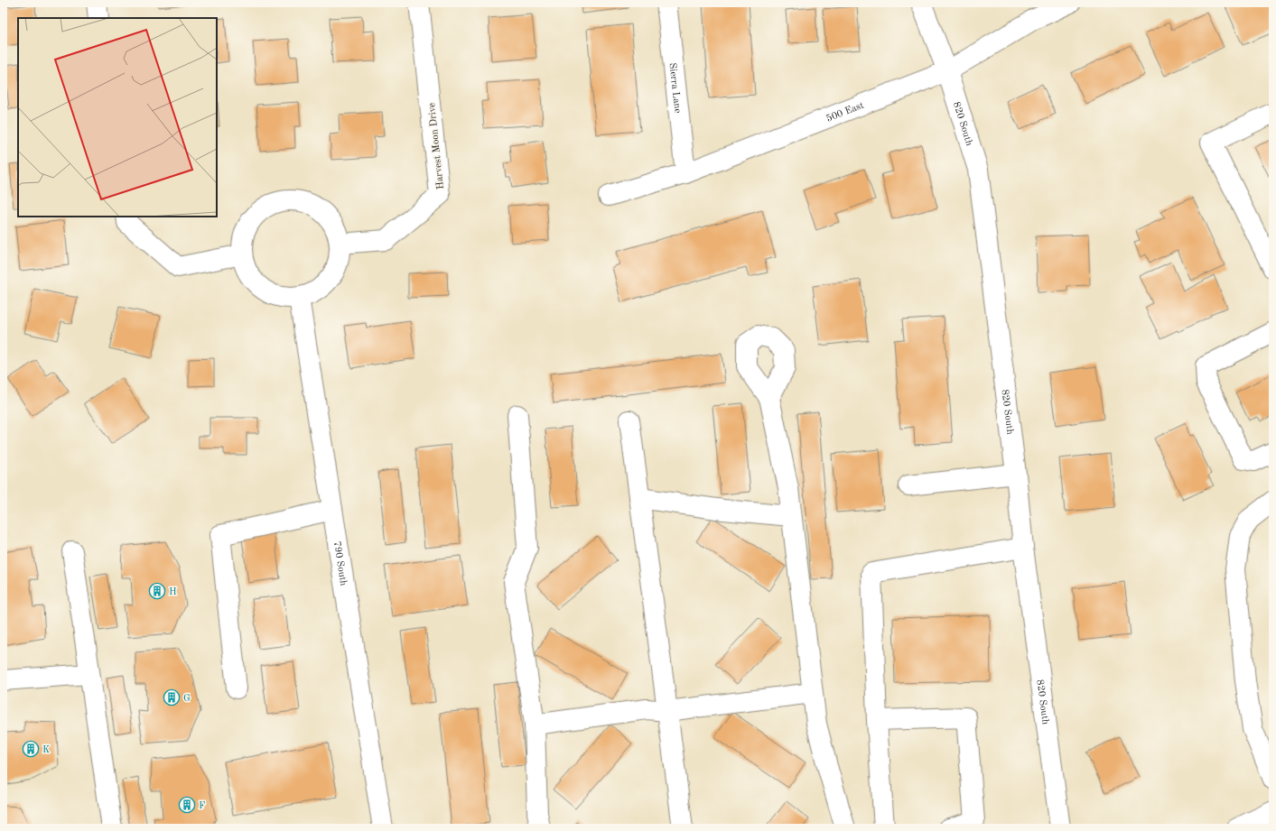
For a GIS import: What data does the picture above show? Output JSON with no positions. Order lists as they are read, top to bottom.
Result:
{
  "streets": {
    "street": [
      "Sierra Lane",
      "500 East",
      "820 South",
      "Harvest Moon Drive",
      "790 South"
    ]
  },
  "crossings": [
    ["Sierra Lane", "500 East"],
    ["500 East", "820 South"],
    ["Harvest Moon Drive", "790 South"]
  ],
  "places": {
    "building": [
      "H",
      "G",
      "K",
      "F"
    ]
  }
}
